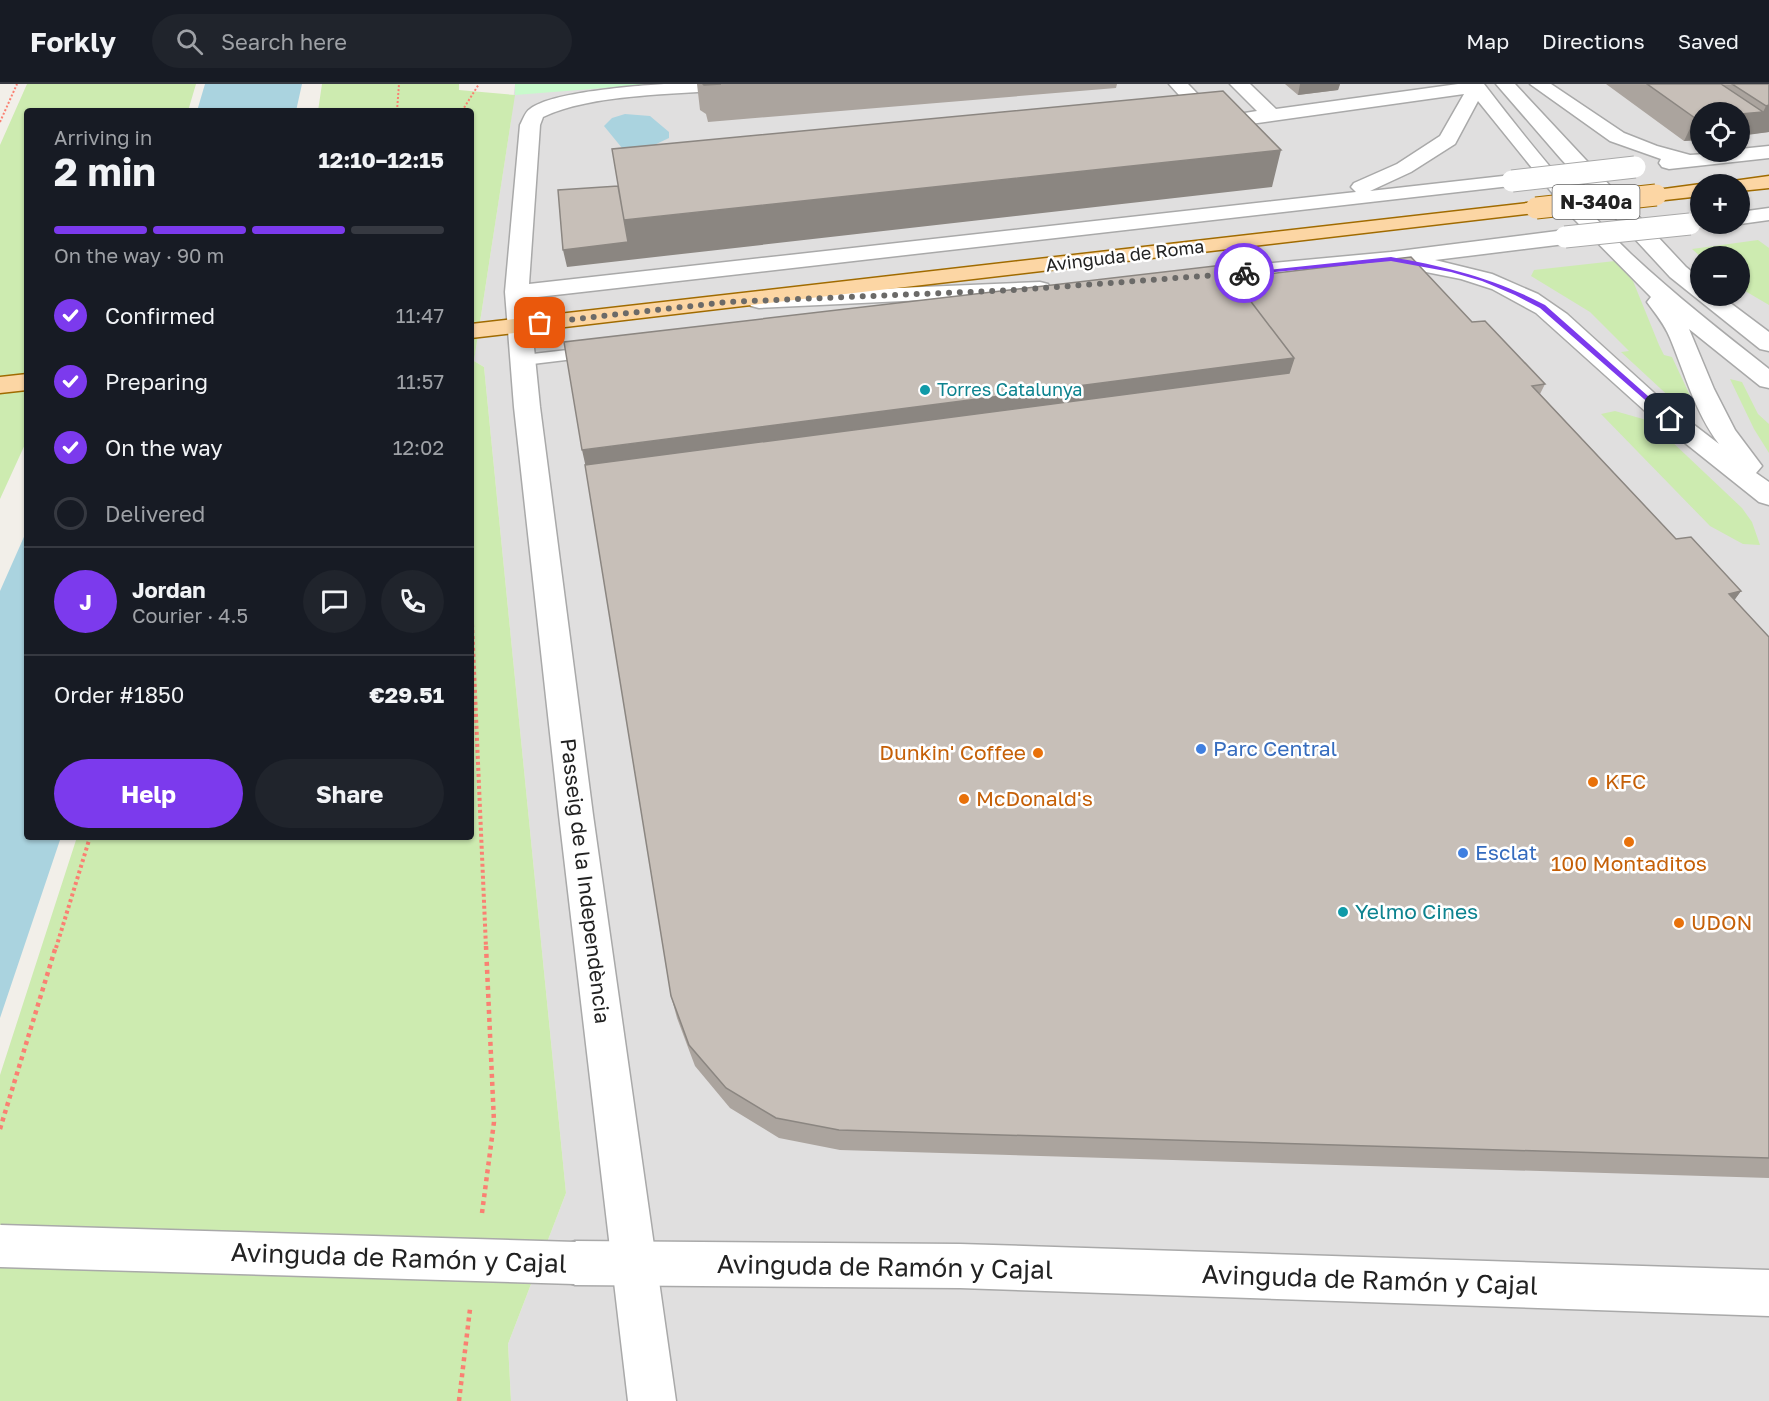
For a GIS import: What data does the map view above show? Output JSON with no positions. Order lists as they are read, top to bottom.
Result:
{
  "streets": {
    "main road": ["N-340a", "Avinguda de Roma"],
    "street": ["Passeig de la Independència", "Avinguda de Ramón y Cajal"]
  },
  "crossings": [
    ["Avinguda de Roma", "Passeig de la Independència"],
    ["Passeig de la Independència", "Avinguda de Ramón y Cajal"]
  ],
  "places": [
    "Torres Catalunya",
    "Parc Central",
    "Dunkin' Coffee",
    "KFC",
    "McDonald's",
    "100 Montaditos",
    "Esclat",
    "Yelmo Cines",
    "UDON"
  ],
  "page": {
    "header": "Forkly",
    "search": "Search here",
    "nav": ["Map", "Directions", "Saved"],
    "map_buttons": ["+", "−"],
    "heading": ["2 min", "Arriving in", "12:10–12:15"],
    "panel": [
      "Jordan",
      "Courier · 4.5",
      "Order #1850",
      "€29.51"
    ],
    "bar": "On the way · 90 m",
    "list": [
      ["Confirmed", "11:47"],
      ["Preparing", "11:57"],
      ["On the way", "12:02"],
      "Delivered"
    ],
    "round": "J",
    "buttons": ["Help", "Share"]
  }
}
